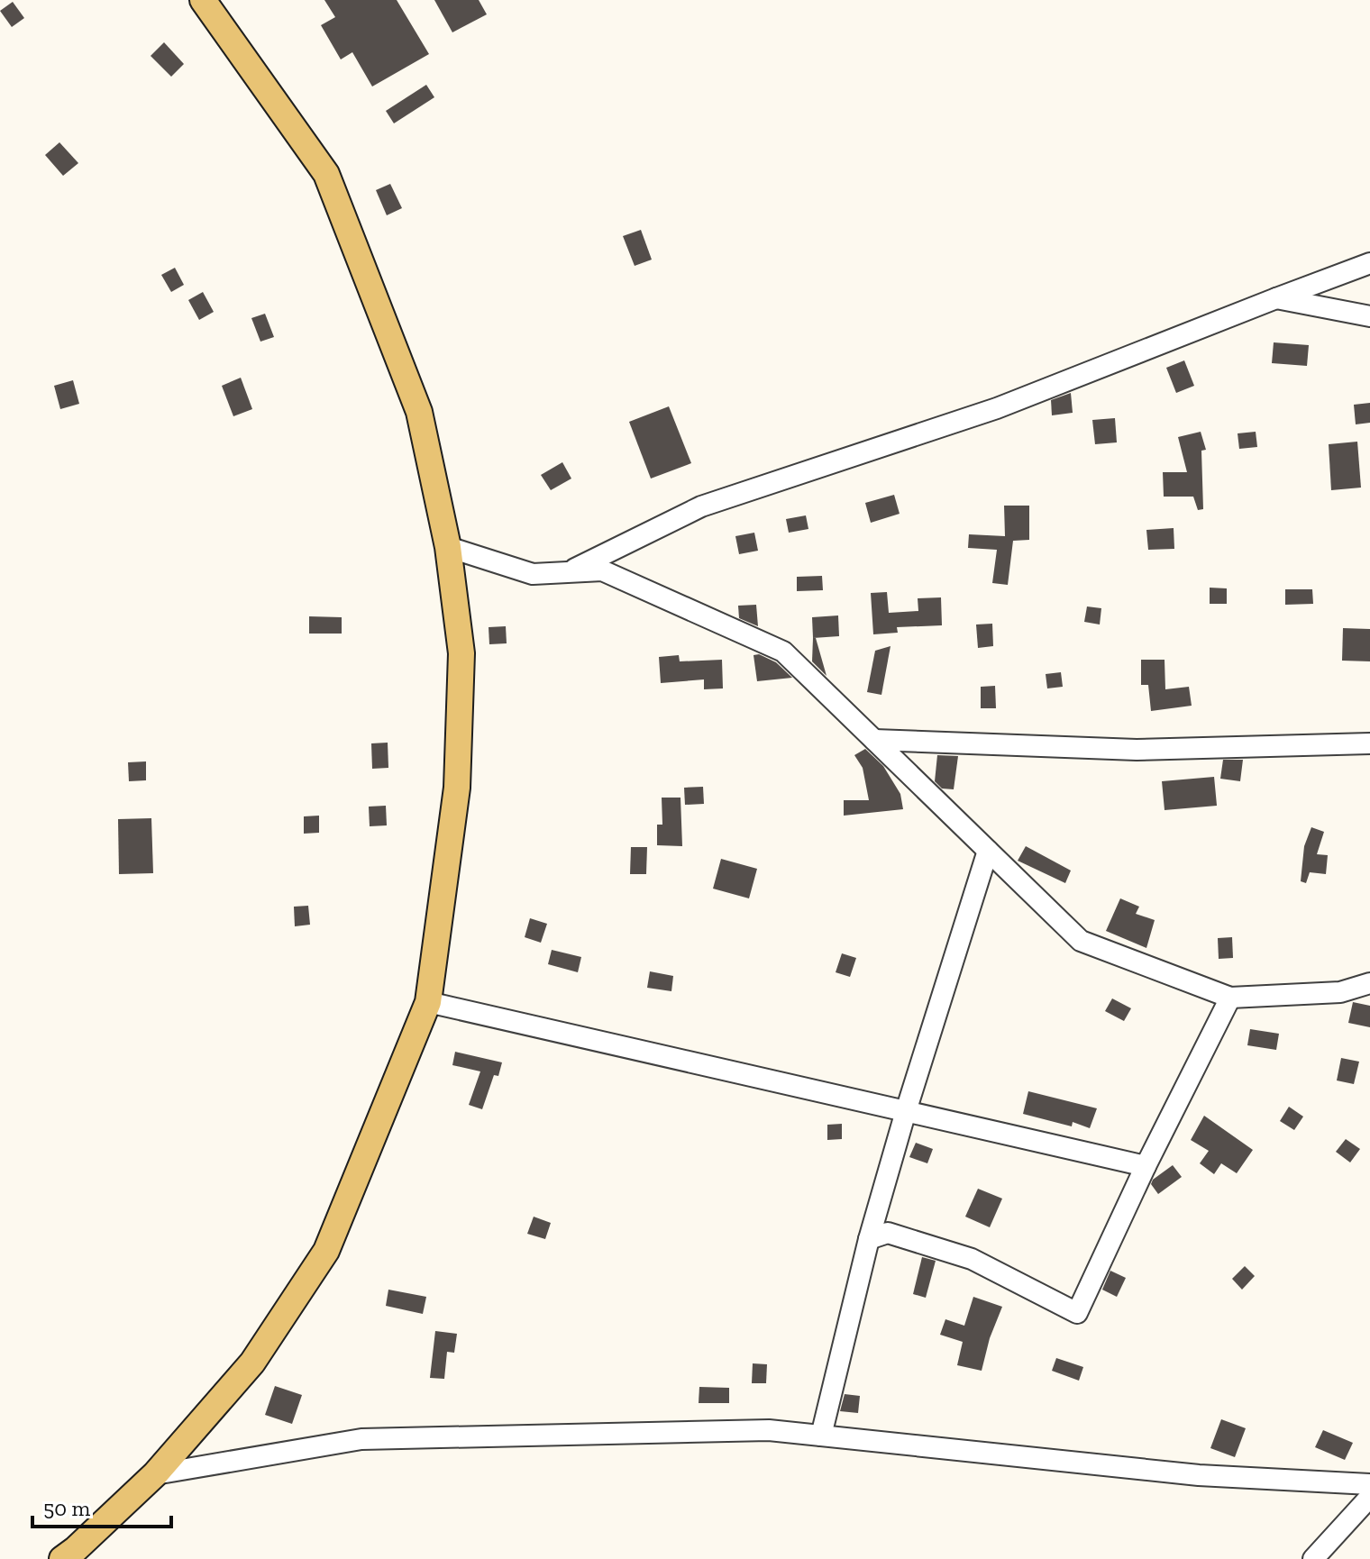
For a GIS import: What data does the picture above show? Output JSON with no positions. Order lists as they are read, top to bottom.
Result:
{
  "scale_bar": "50 m"
}
